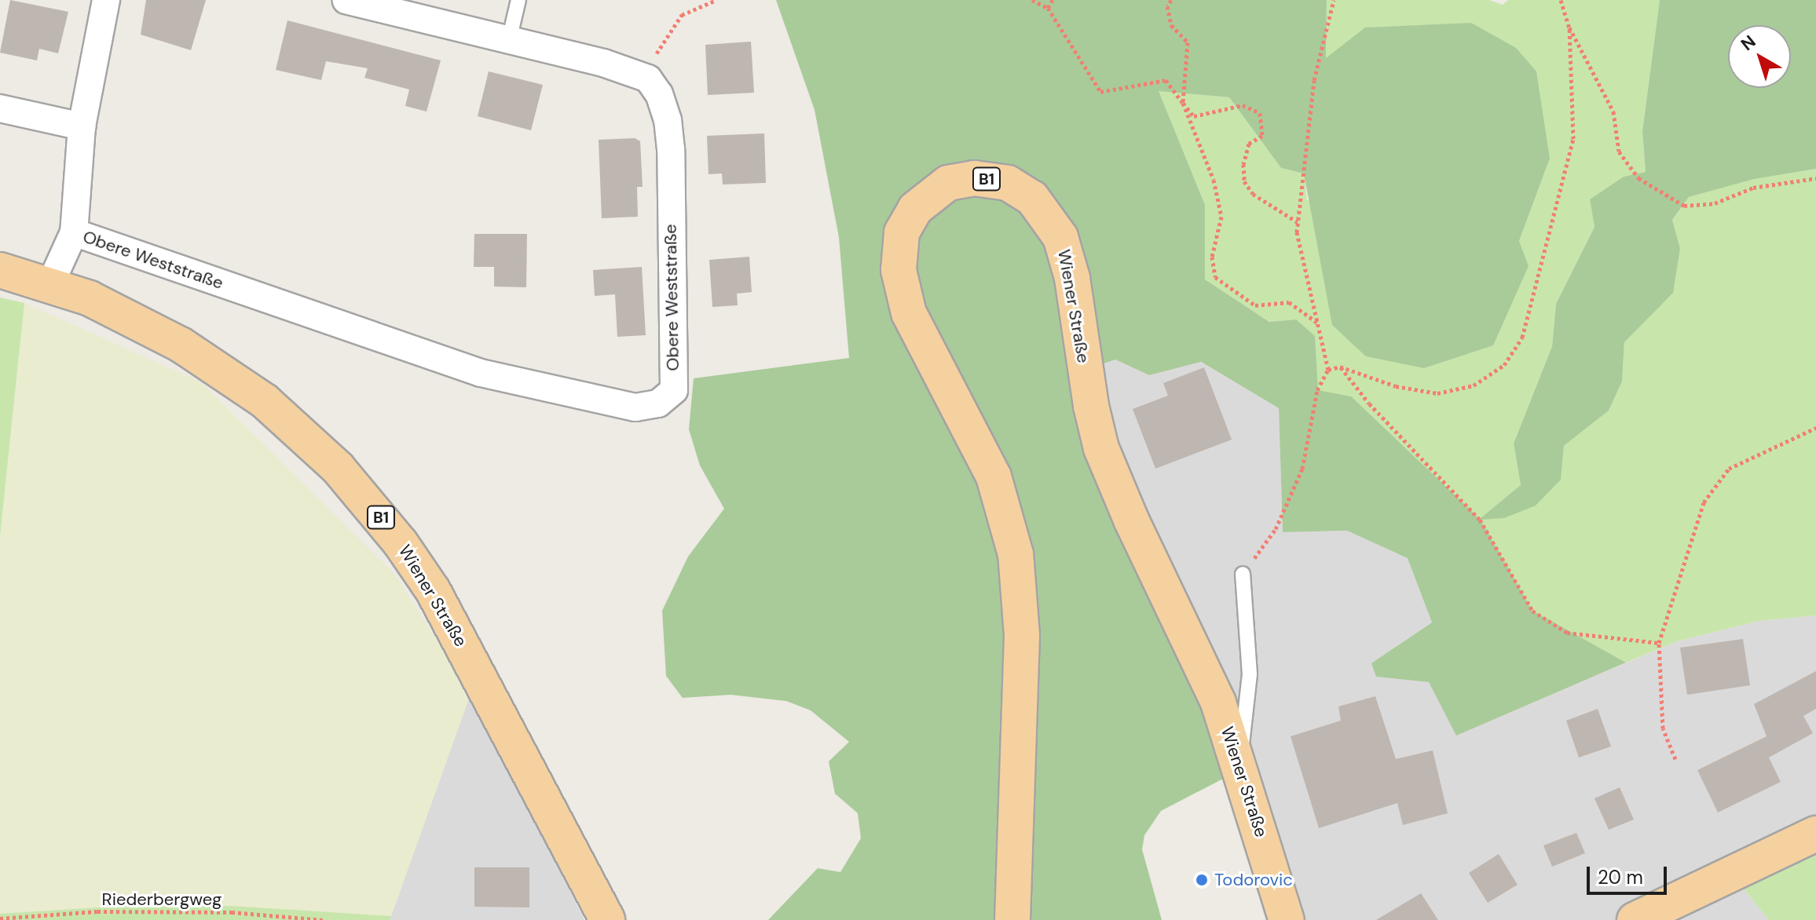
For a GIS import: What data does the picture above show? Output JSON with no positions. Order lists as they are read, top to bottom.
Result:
{
  "streets": {
    "main road": ["B1", "Wiener Straße"],
    "street": ["Obere Weststraße"],
    "path": ["Riederbergweg"]
  },
  "places": ["Todorovic"],
  "scale_bar": "20 m",
  "north": "top left"
}
